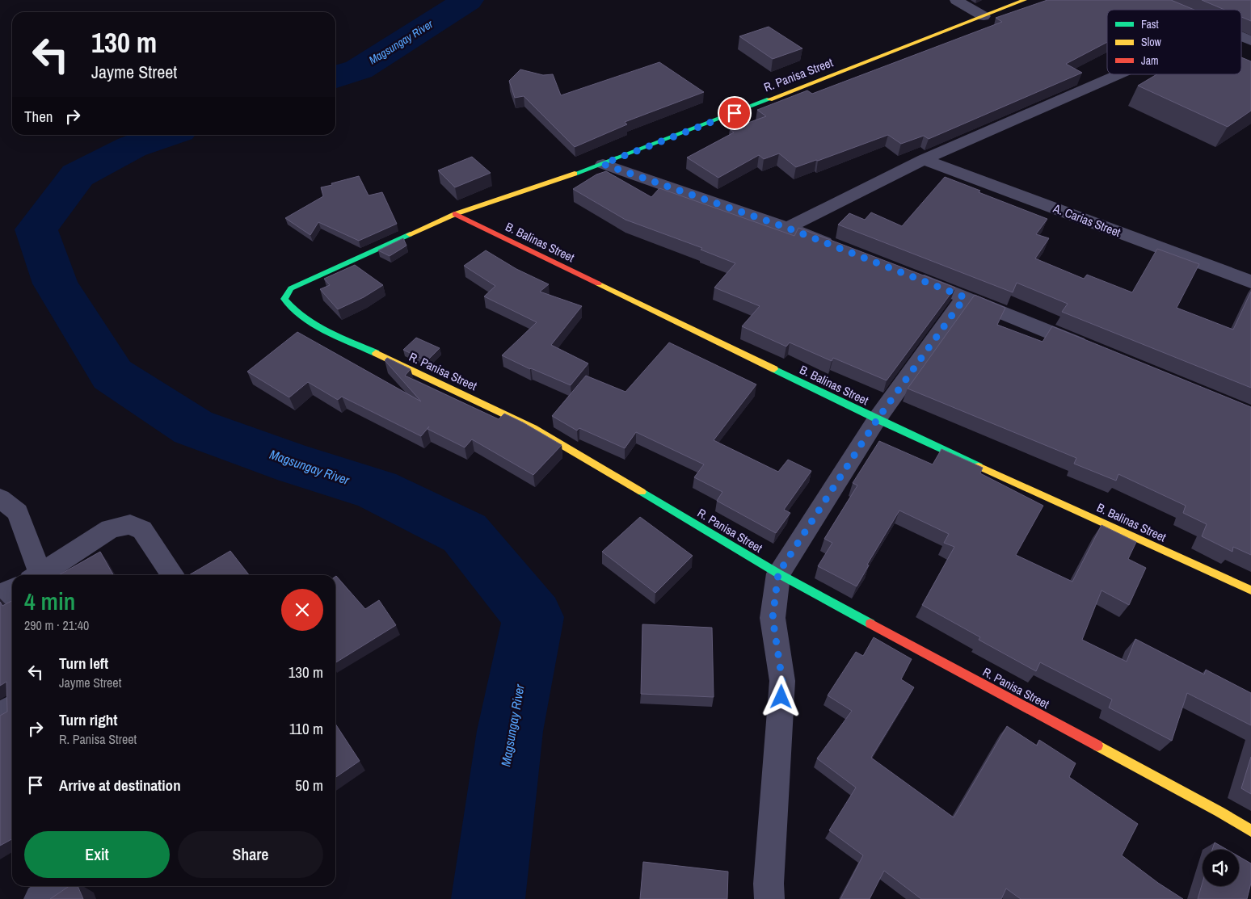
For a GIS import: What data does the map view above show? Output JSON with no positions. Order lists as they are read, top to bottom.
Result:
{
  "streets": {
    "street": ["R. Panisa Street", "A. Carias Street", "B. Balinas Street"]
  },
  "crossings": [
    ["R. Panisa Street", "B. Balinas Street"]
  ],
  "water": ["Magsungay River"],
  "legend": ["Fast", "Slow", "Jam"],
  "page": {
    "turn": ["130 m", "Jayme Street"],
    "then": "Then",
    "heading": ["4 min", "290 m · 21:40"],
    "list": [
      {
        "name": "Turn left",
        "note": "Jayme Street",
        "value": "130 m"
      },
      {
        "name": "Turn right",
        "note": "R. Panisa Street",
        "value": "110 m"
      },
      {
        "name": "Arrive at destination",
        "value": "50 m"
      }
    ],
    "buttons": ["Exit", "Share"]
  }
}
